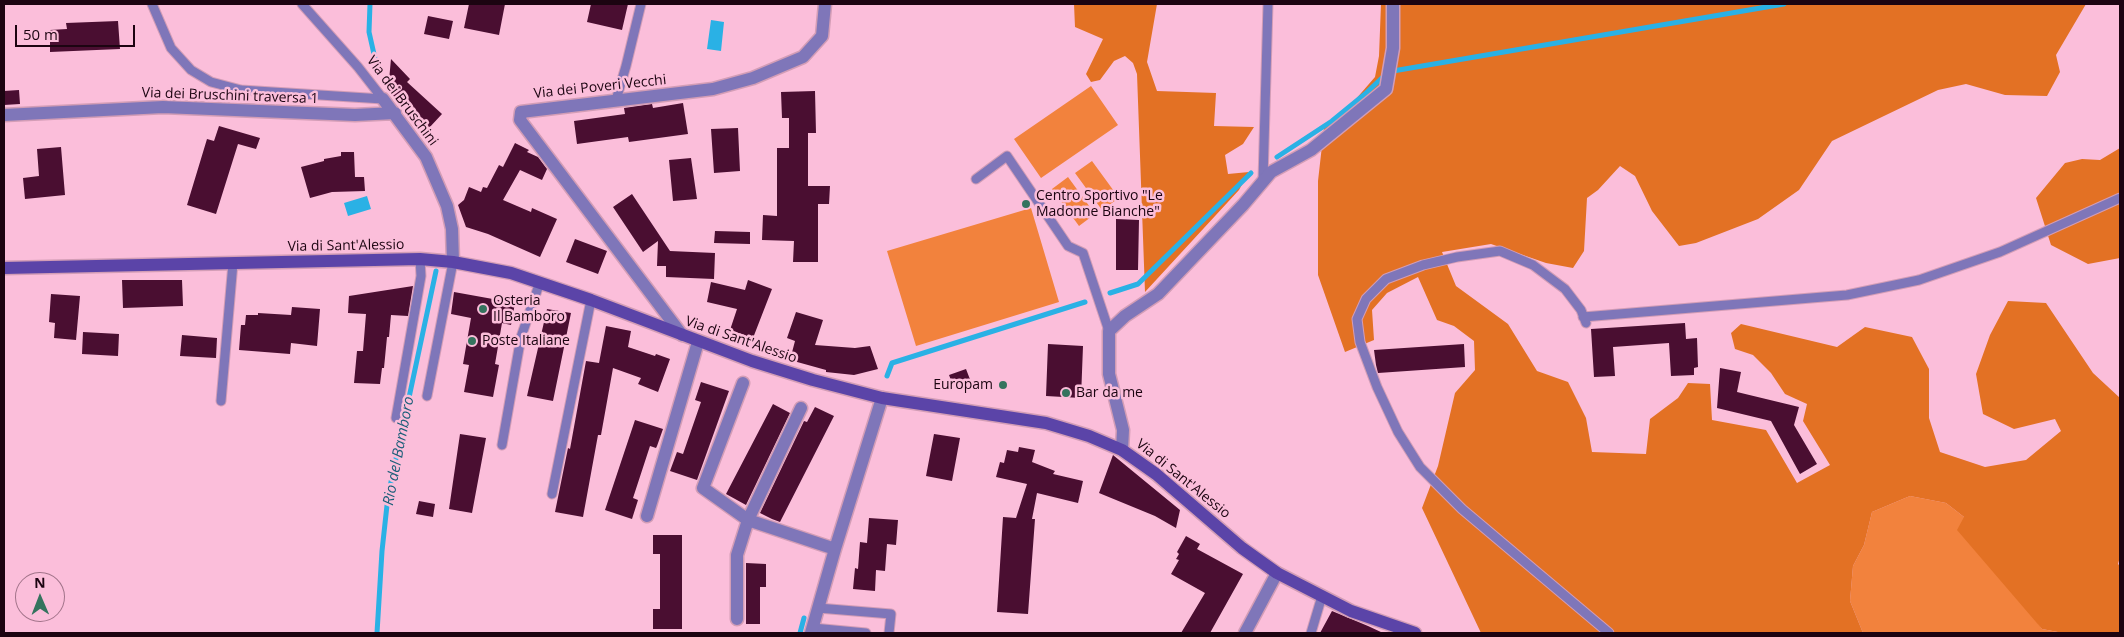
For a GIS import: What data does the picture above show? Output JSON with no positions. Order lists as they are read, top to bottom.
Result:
{
  "streets": {
    "street": [
      "Via dei Poveri Vecchi",
      "Via dei Bruschini traversa 1",
      "Via dei Bruschini",
      "Via di Sant'Alessio"
    ]
  },
  "crossings": [
    ["Via dei Poveri Vecchi", "Via di Sant'Alessio"],
    ["Via dei Bruschini traversa 1", "Via dei Bruschini"],
    ["Via dei Bruschini", "Via di Sant'Alessio"]
  ],
  "water": ["Rio del Bamboro"],
  "places": [
    "Centro Sportivo \"Le Madonne Bianche\"",
    "Osteria Il Bamboro",
    "Poste Italiane",
    "Europam",
    "Bar da me"
  ],
  "scale_bar": "50 m",
  "north": "top"
}
